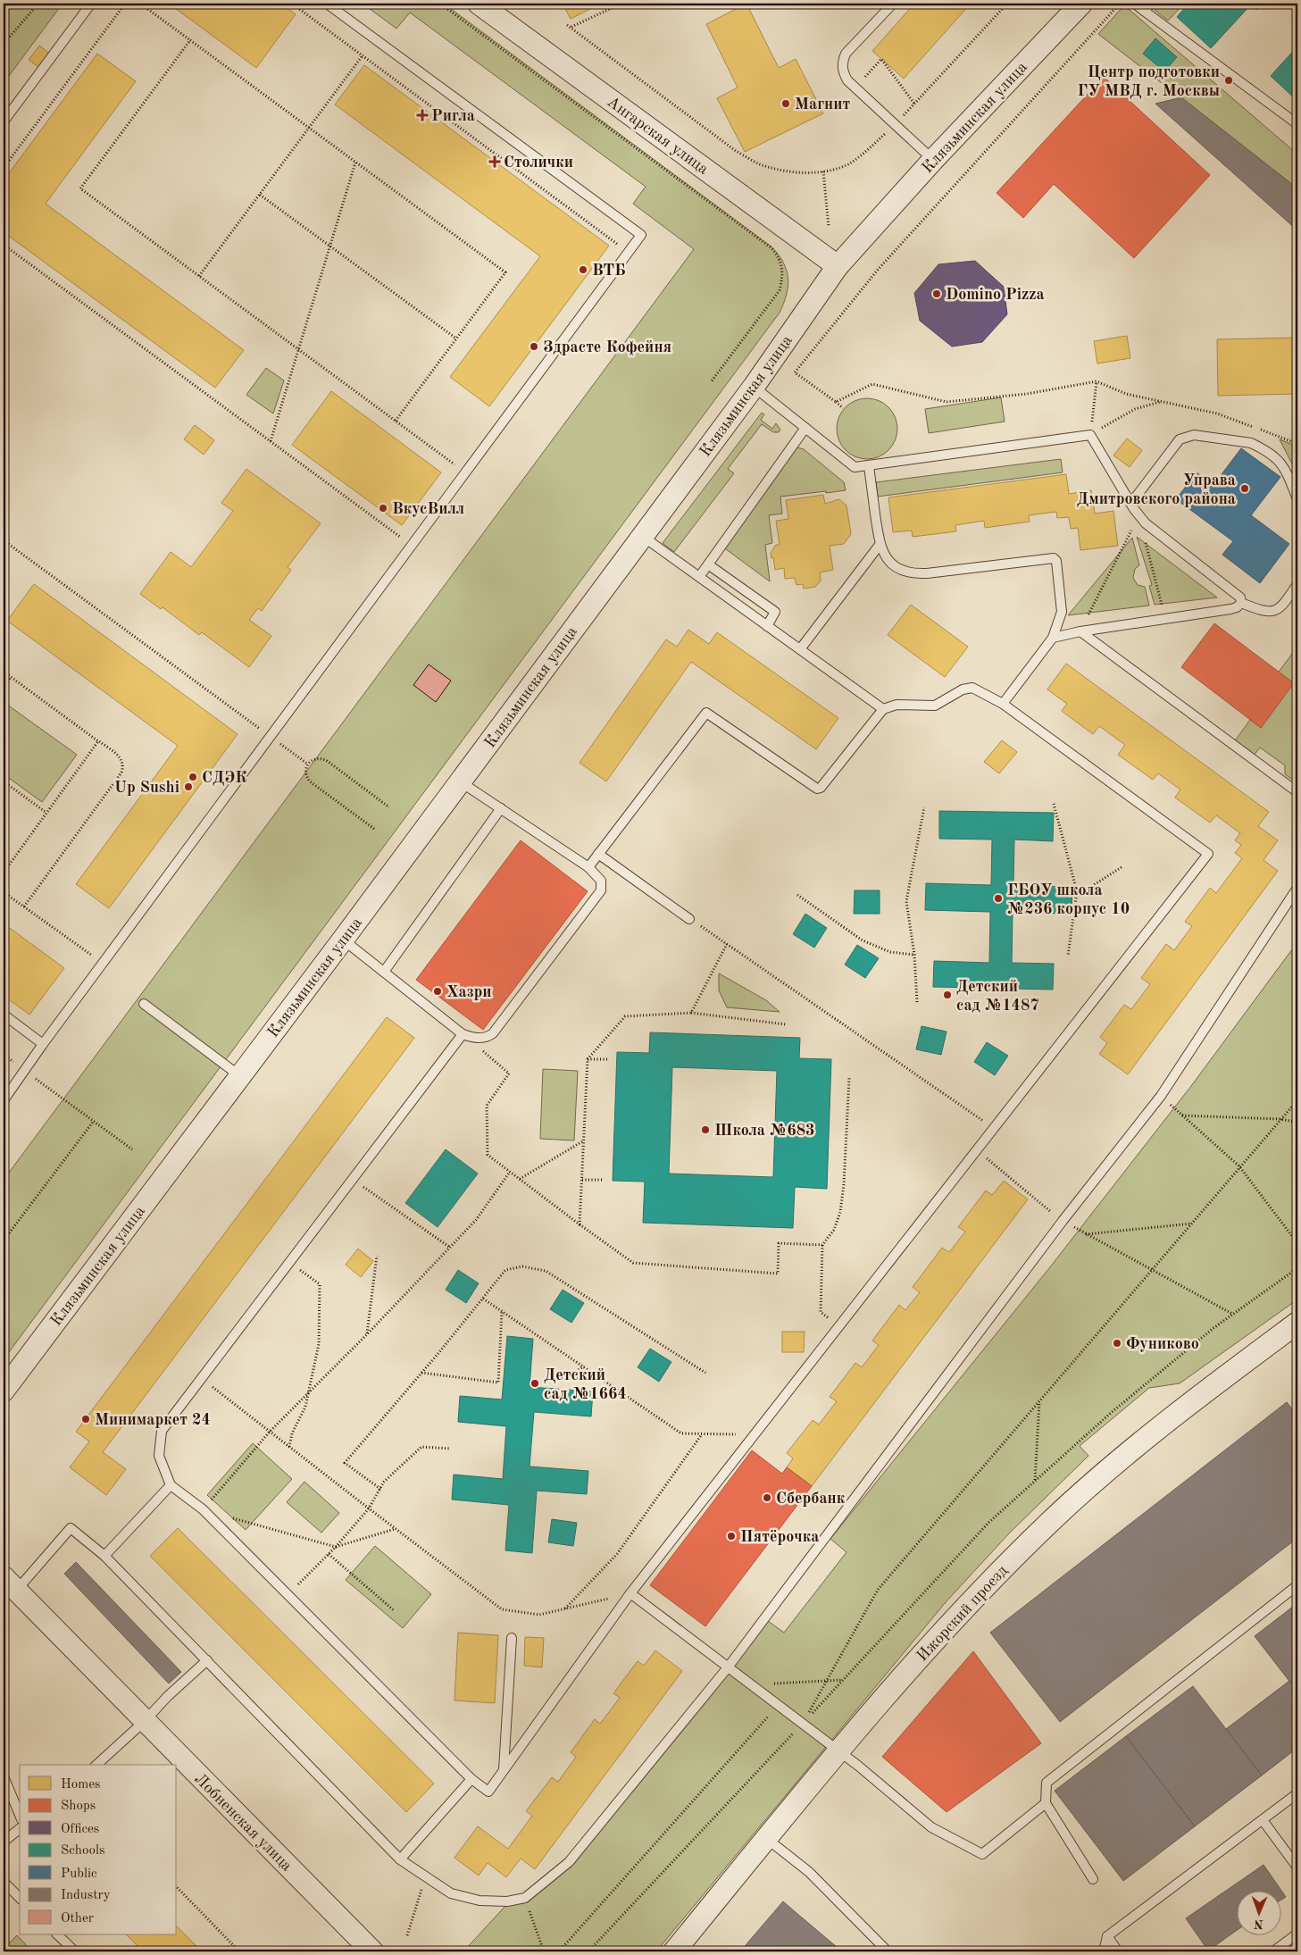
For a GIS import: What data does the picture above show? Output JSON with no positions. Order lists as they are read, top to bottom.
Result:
{
  "streets": {
    "street": [
      "Клязьминская улица",
      "Ангарская улица",
      "Ижорский проезд",
      "Лобненская улица"
    ]
  },
  "crossings": [
    ["Клязьминская улица", "Ангарская улица"]
  ],
  "places": {
    "other": [
      "Центр подготовки ГУ МВД г. Москвы",
      "Магнит",
      "ВТБ",
      "Domino Pizza",
      "Здрасте Кофейня",
      "Управа Дмитровского района",
      "ВкусВилл",
      "СДЭК",
      "Up Sushi",
      "ГБОУ школа №236 корпус 10",
      "Хазри",
      "Детский сад №1487",
      "Школа №683",
      "Фуниково",
      "Детский сад №1664",
      "Минимаркет 24",
      "Сбербанк",
      "Пятёрочка"
    ],
    "health": ["Ригла", "Столички"]
  },
  "legend": [
    "Homes",
    "Shops",
    "Offices",
    "Schools",
    "Public",
    "Industry",
    "Other"
  ],
  "north": "bottom"
}
